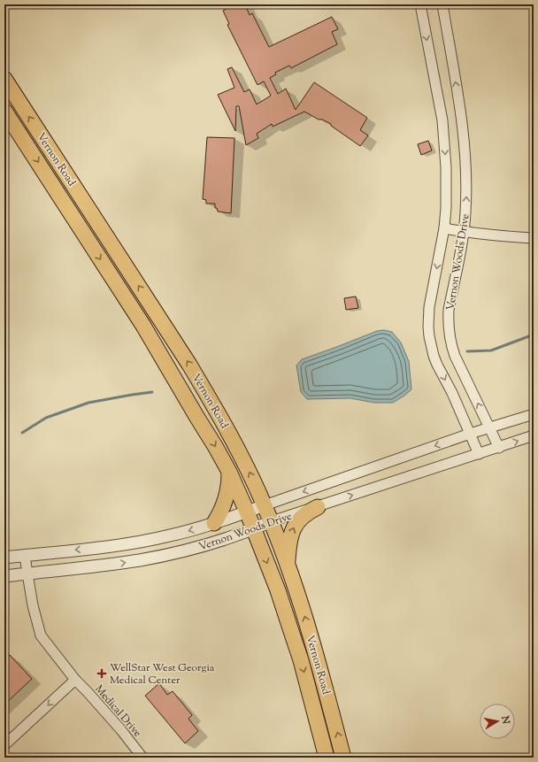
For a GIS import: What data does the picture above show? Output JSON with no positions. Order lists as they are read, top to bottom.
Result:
{
  "streets": {
    "main road": ["Vernon Road"],
    "street": ["Vernon Woods Drive", "Medical Drive"]
  },
  "crossings": [
    ["Vernon Road", "Vernon Woods Drive"],
    ["Vernon Woods Drive", "Medical Drive"]
  ],
  "places": {
    "health": ["WellStar West Georgia Medical Center"]
  },
  "north": "right"
}
